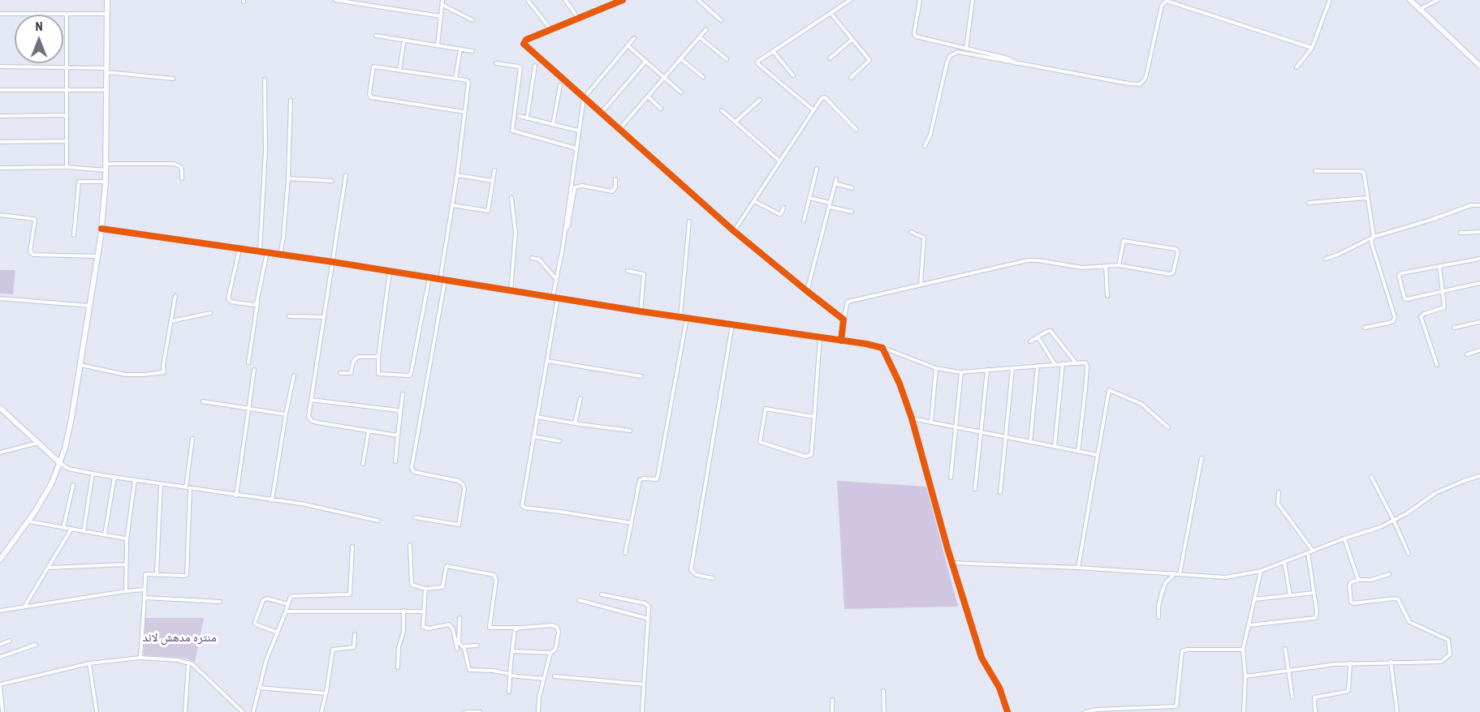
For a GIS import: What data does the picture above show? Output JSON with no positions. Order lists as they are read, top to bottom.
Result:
{
  "parks": ["منتره مدهش لاند"],
  "north": "top"
}
